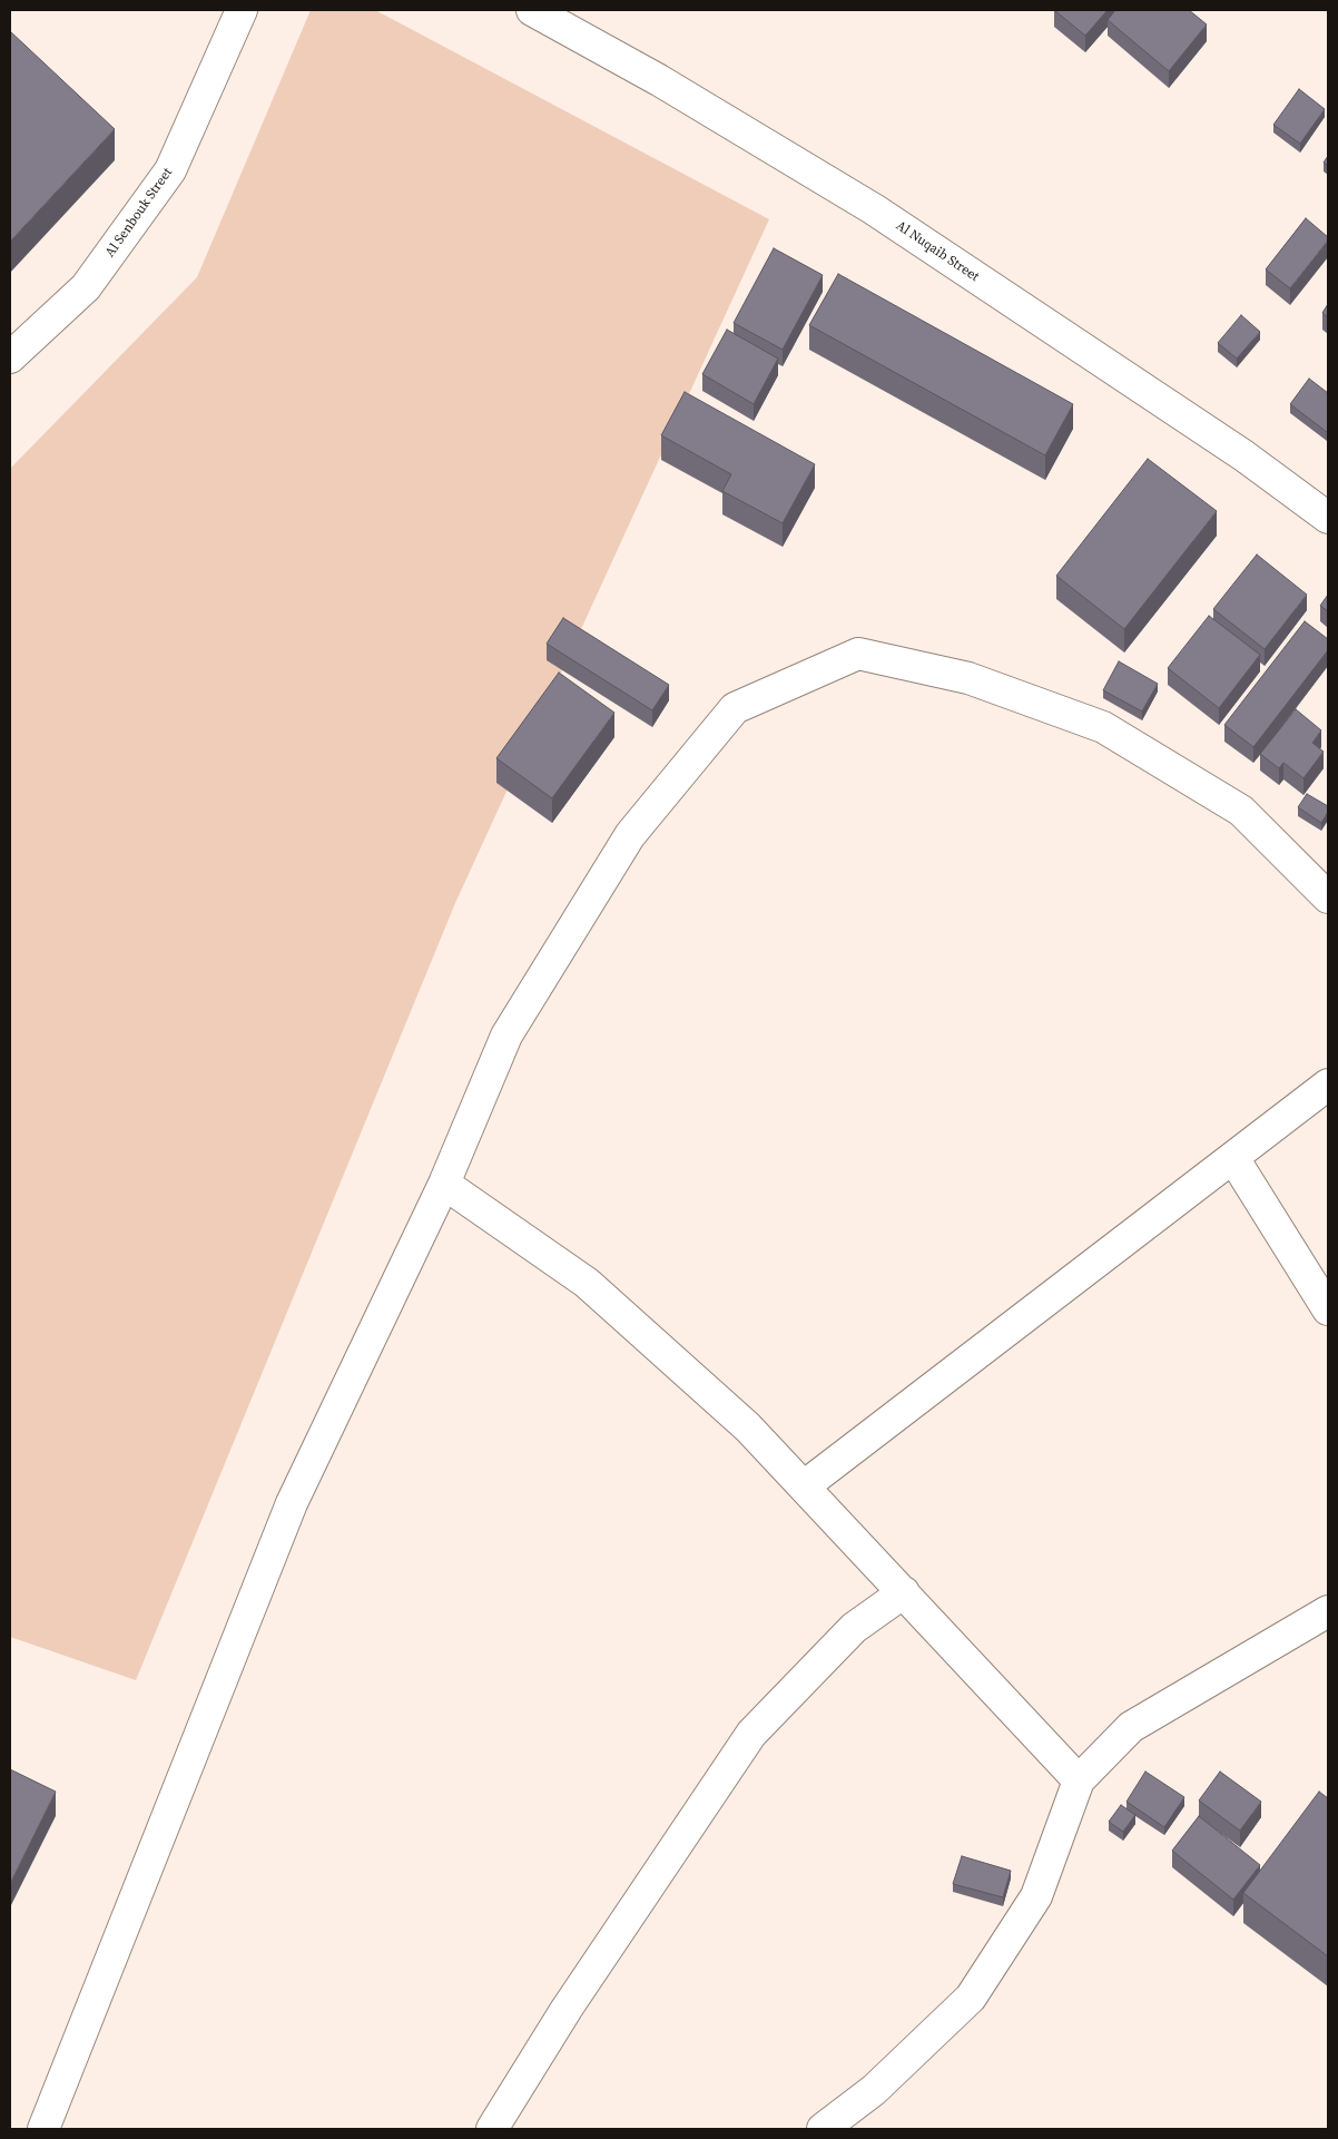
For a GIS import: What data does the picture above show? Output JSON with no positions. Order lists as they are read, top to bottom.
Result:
{
  "streets": {
    "street": ["Al Senbouk Street", "Al Nuqaib Street"]
  }
}
